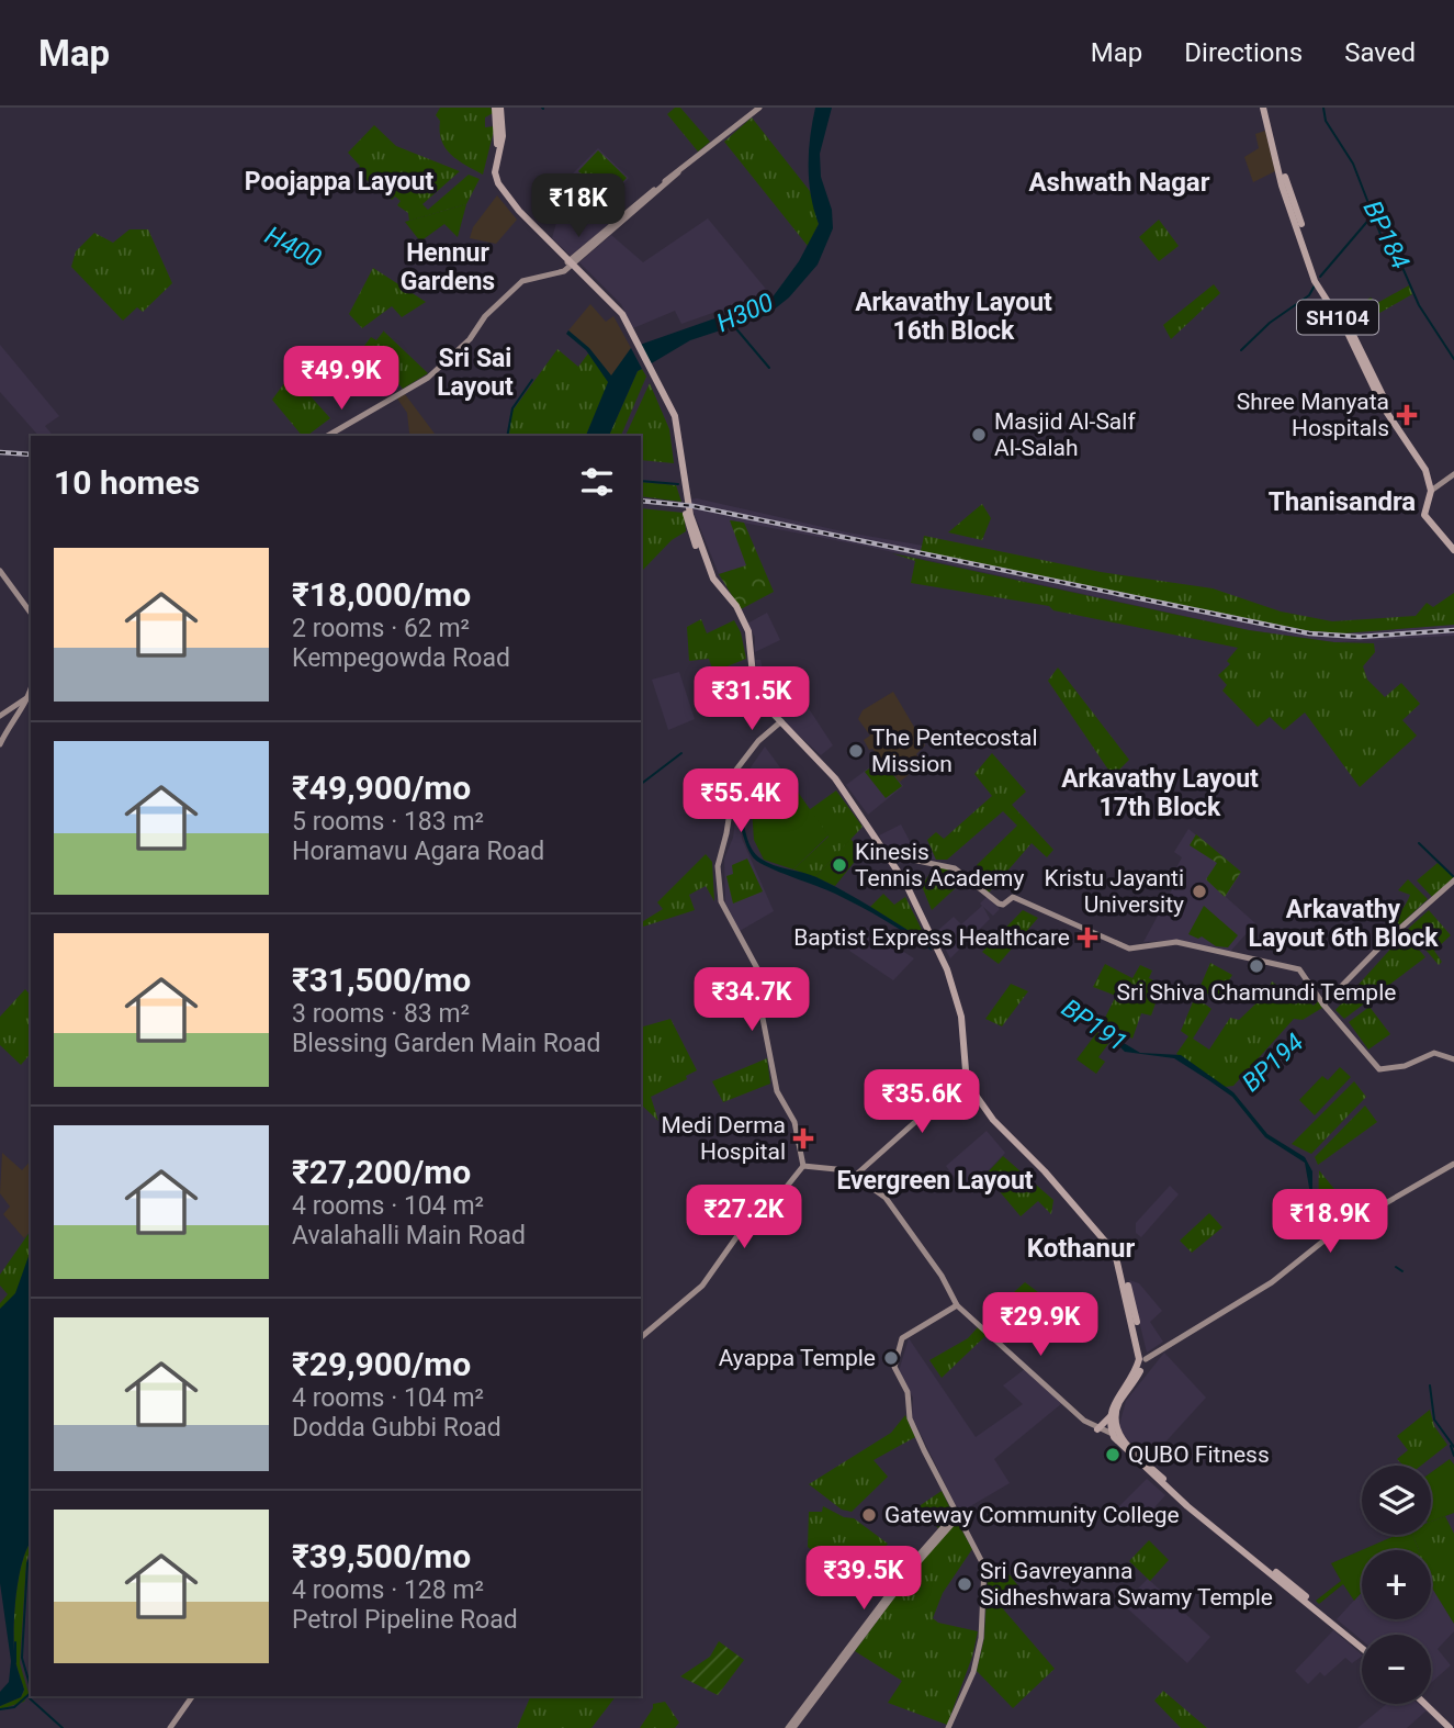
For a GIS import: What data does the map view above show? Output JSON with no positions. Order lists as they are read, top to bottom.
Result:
{
  "streets": {
    "main road": ["SH104"]
  },
  "districts": [
    "Poojappa Layout",
    "Ashwath Nagar",
    "Hennur Gardens",
    "Arkavathy Layout 16th Block",
    "Sri Sai Layout",
    "Thanisandra",
    "Arkavathy Layout 17th Block",
    "Arkavathy Layout 6th Block",
    "Evergreen Layout",
    "Kothanur"
  ],
  "water": [
    "BP184",
    "H400",
    "H300",
    "BP191",
    "BP194"
  ],
  "places": {
    "health": ["Shree Manyata Hospitals", "Baptist Express Healthcare", "Medi Derma Hospital"],
    "other": [
      "Masjid Al-Salf Al-Salah",
      "The Pentecostal Mission",
      "Kinesis Tennis Academy",
      "Kristu Jayanti University",
      "Sri Shiva Chamundi Temple",
      "Ayappa Temple",
      "QUBO Fitness",
      "Gateway Community College",
      "Sri Gavreyanna Sidheshwara Swamy Temple"
    ]
  },
  "page": {
    "header": "Map",
    "nav": ["Map", "Directions", "Saved"],
    "price": [
      "₹18K",
      "₹49.9K",
      "₹31.5K",
      "₹55.4K",
      "₹34.7K",
      "₹35.6K",
      "₹27.2K",
      "₹18.9K",
      "₹29.9K",
      "₹39.5K"
    ],
    "heading": "10 homes",
    "list": [
      {
        "name": "₹18,000/mo",
        "note": "2 rooms · 62 m² · Kempegowda Road"
      },
      {
        "name": "₹49,900/mo",
        "note": "5 rooms · 183 m² · Horamavu Agara Road"
      },
      {
        "name": "₹31,500/mo",
        "note": "3 rooms · 83 m² · Blessing Garden Main Road"
      },
      {
        "name": "₹27,200/mo",
        "note": "4 rooms · 104 m² · Avalahalli Main Road"
      },
      {
        "name": "₹29,900/mo",
        "note": "4 rooms · 104 m² · Dodda Gubbi Road"
      },
      {
        "name": "₹39,500/mo",
        "note": "4 rooms · 128 m² · Petrol Pipeline Road"
      }
    ],
    "map_buttons": ["+", "−"]
  }
}
